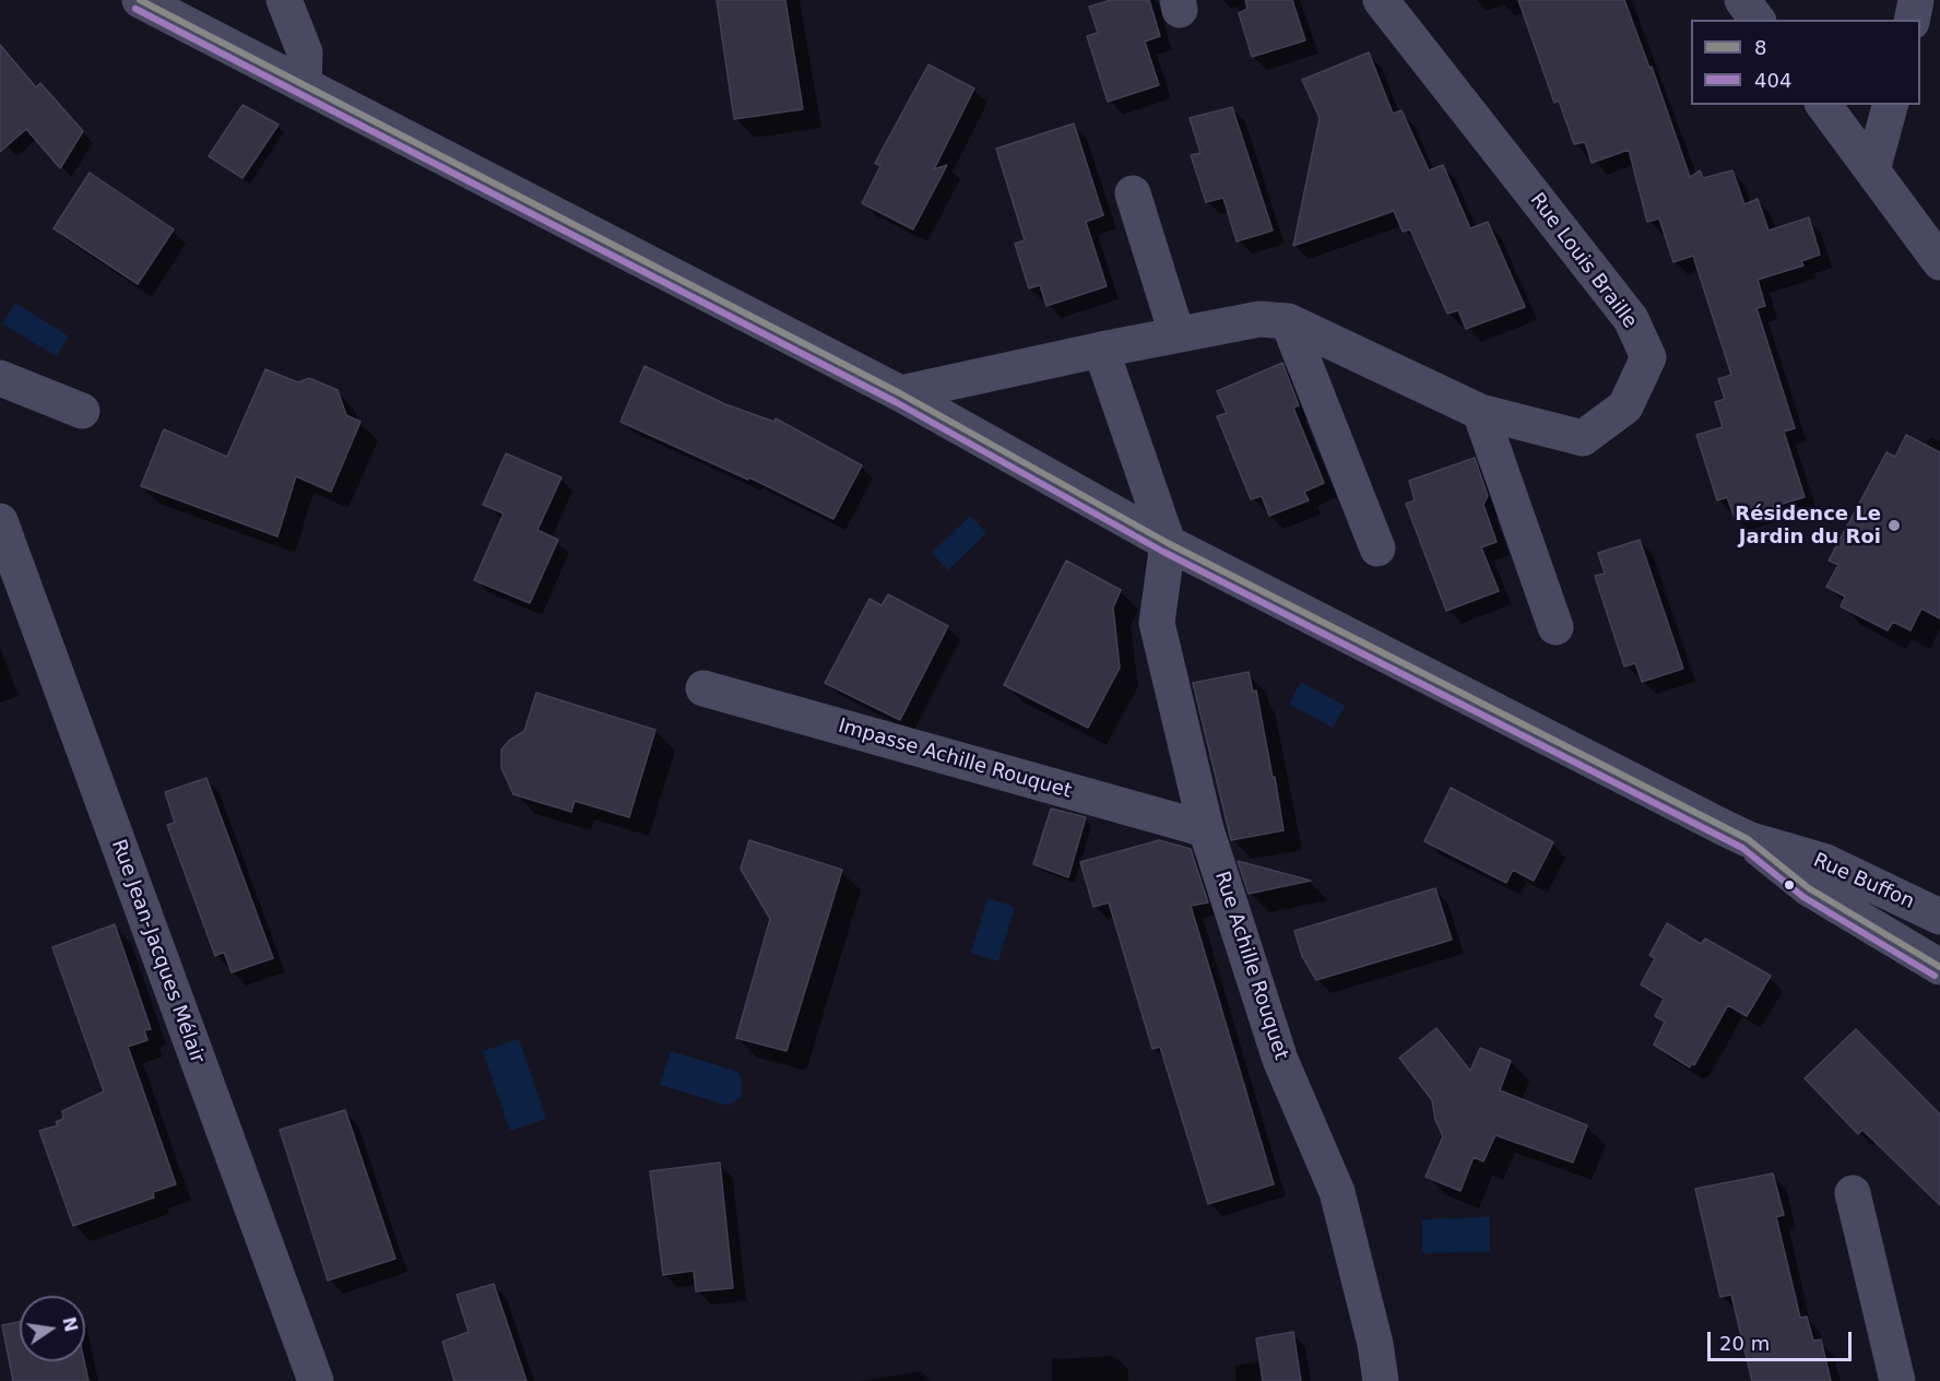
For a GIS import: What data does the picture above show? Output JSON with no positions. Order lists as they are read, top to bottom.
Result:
{
  "streets": {
    "street": [
      "Rue Louis Braille",
      "Impasse Achille Rouquet",
      "Rue Buffon",
      "Rue Jean-Jacques Mélair",
      "Rue Achille Rouquet"
    ]
  },
  "crossings": [
    ["Rue Louis Braille", "Rue Buffon"],
    ["Impasse Achille Rouquet", "Rue Achille Rouquet"],
    ["Rue Buffon", "Rue Achille Rouquet"]
  ],
  "places": ["Résidence Le Jardin du Roi"],
  "lines": ["transit line 8", "transit line 404"],
  "legend": ["8", "404"],
  "scale_bar": "20 m",
  "north": "right"
}
